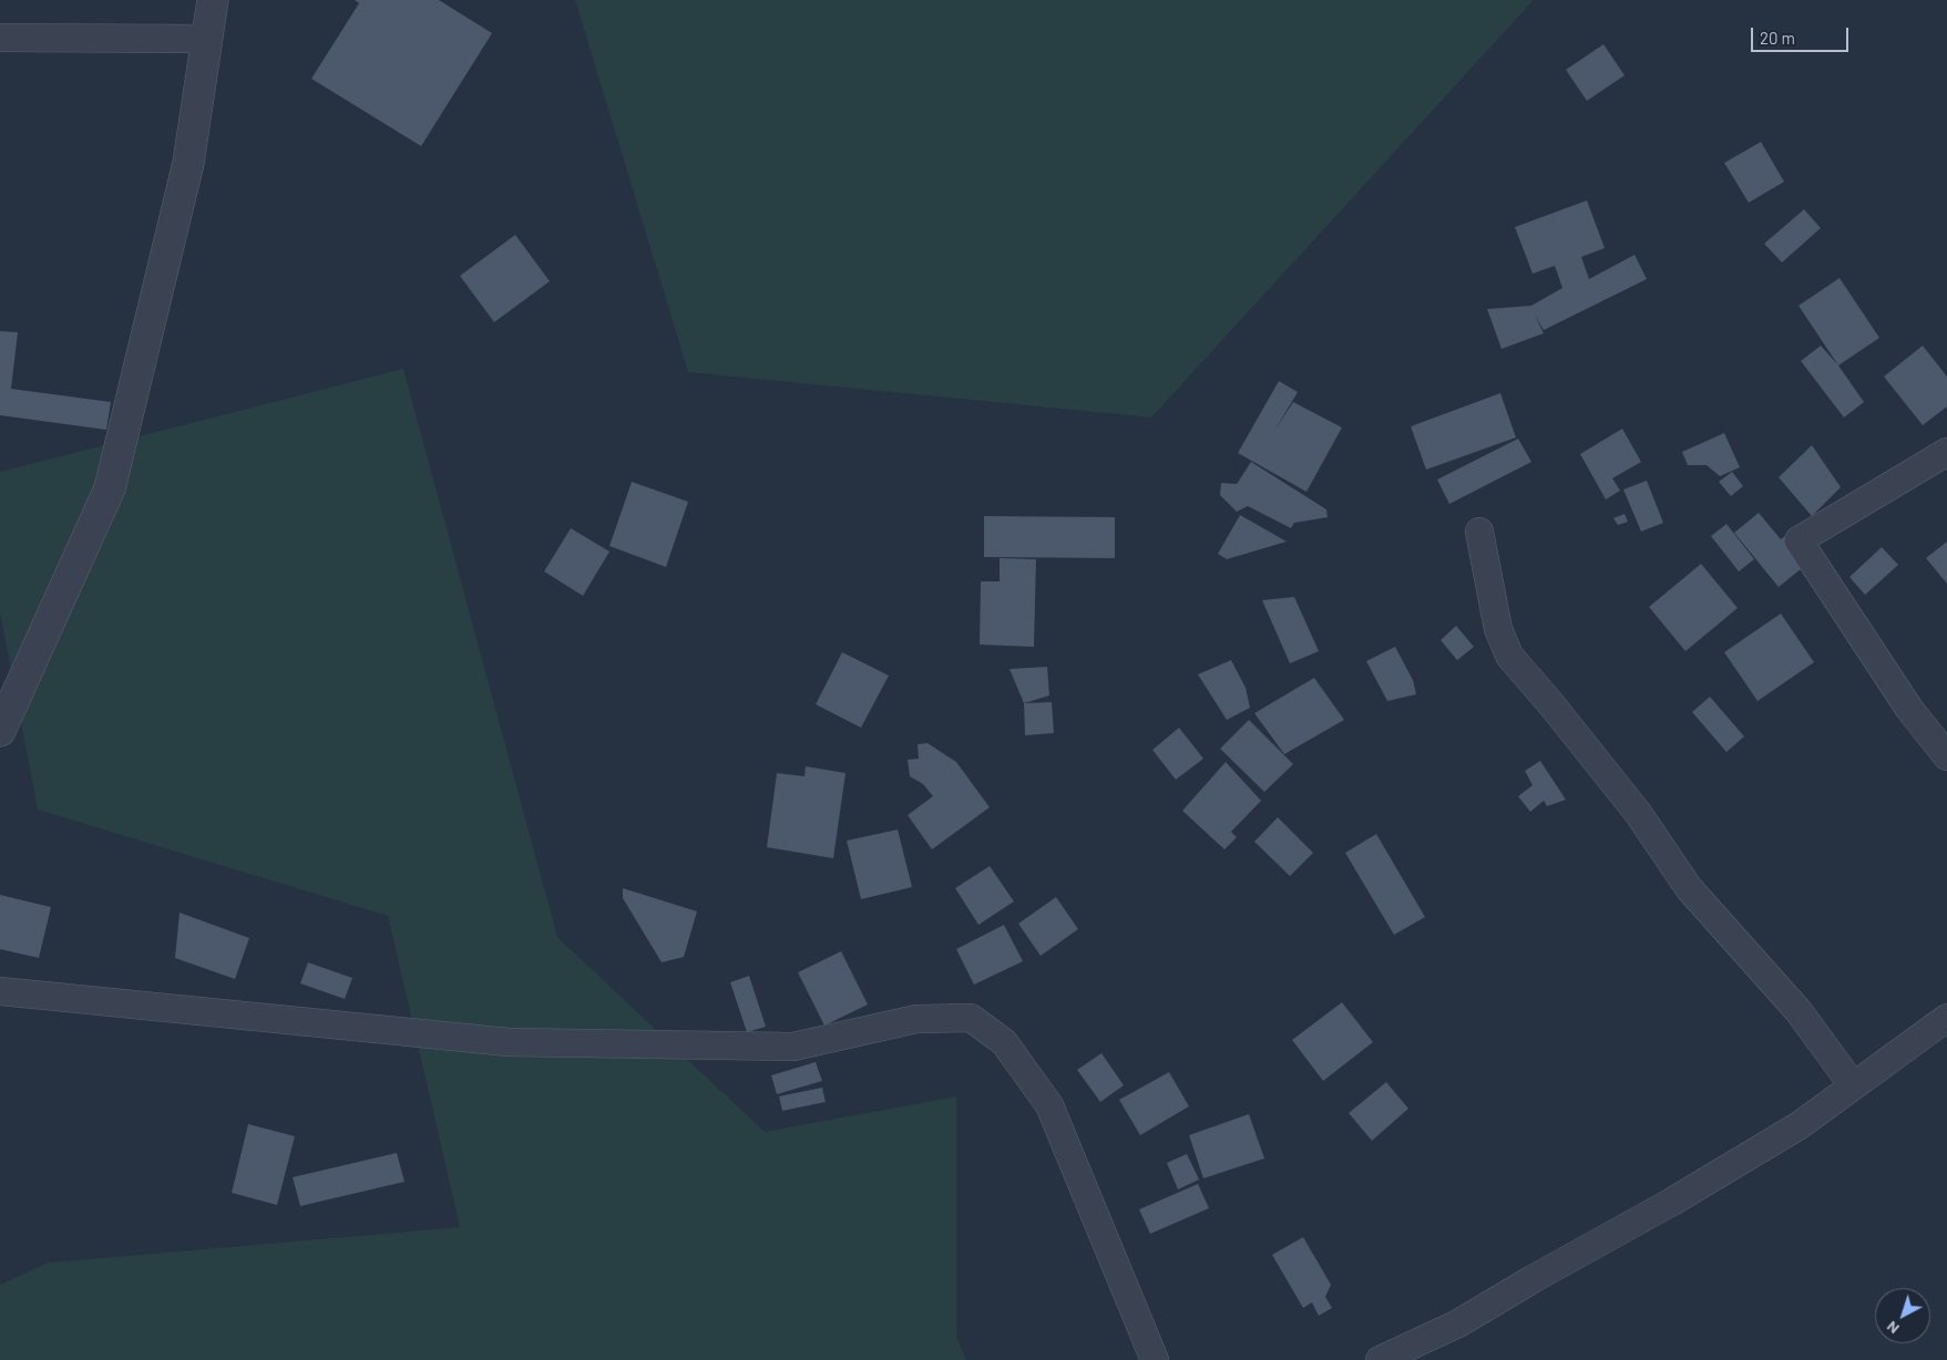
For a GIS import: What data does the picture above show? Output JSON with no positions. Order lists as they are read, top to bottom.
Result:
{
  "scale_bar": "20 m",
  "north": "bottom left"
}
